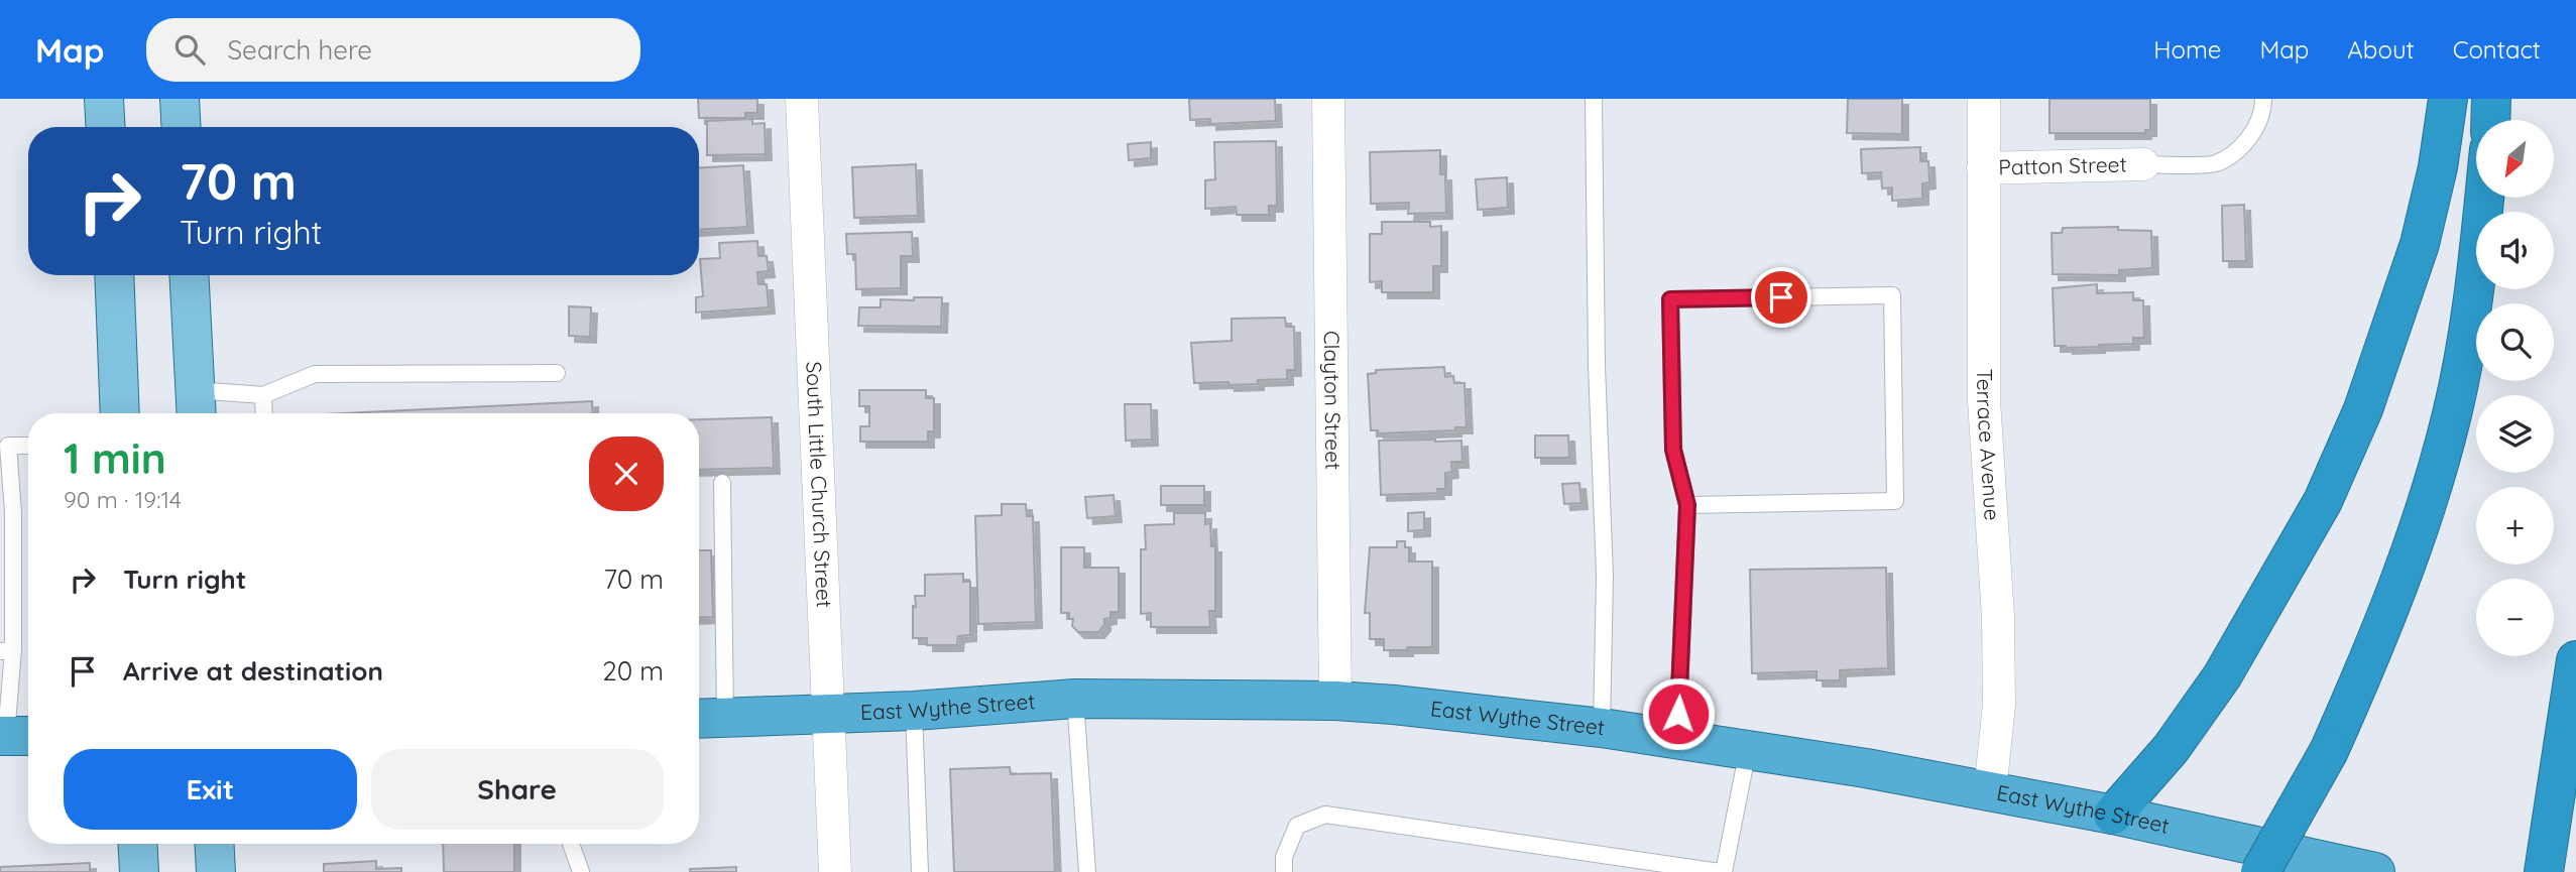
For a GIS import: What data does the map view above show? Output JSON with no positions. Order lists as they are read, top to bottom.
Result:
{
  "streets": {
    "highway": ["East Wythe Street"],
    "street": [
      "Patton Street",
      "Clayton Street",
      "Terrace Avenue",
      "South Little Church Street"
    ]
  },
  "crossings": [
    ["Patton Street", "Terrace Avenue"],
    ["Clayton Street", "East Wythe Street"],
    ["Terrace Avenue", "East Wythe Street"],
    ["South Little Church Street", "East Wythe Street"]
  ],
  "north": "bottom left",
  "page": {
    "header": "Map",
    "search": "Search here",
    "nav": [
      "Home",
      "Map",
      "About",
      "Contact"
    ],
    "map_buttons": ["+", "−"],
    "turn": ["70 m", "Turn right"],
    "heading": ["1 min", "90 m · 19:14"],
    "list": [
      {
        "name": "Turn right",
        "value": "70 m"
      },
      {
        "name": "Arrive at destination",
        "value": "20 m"
      }
    ],
    "buttons": ["Exit", "Share"]
  }
}
